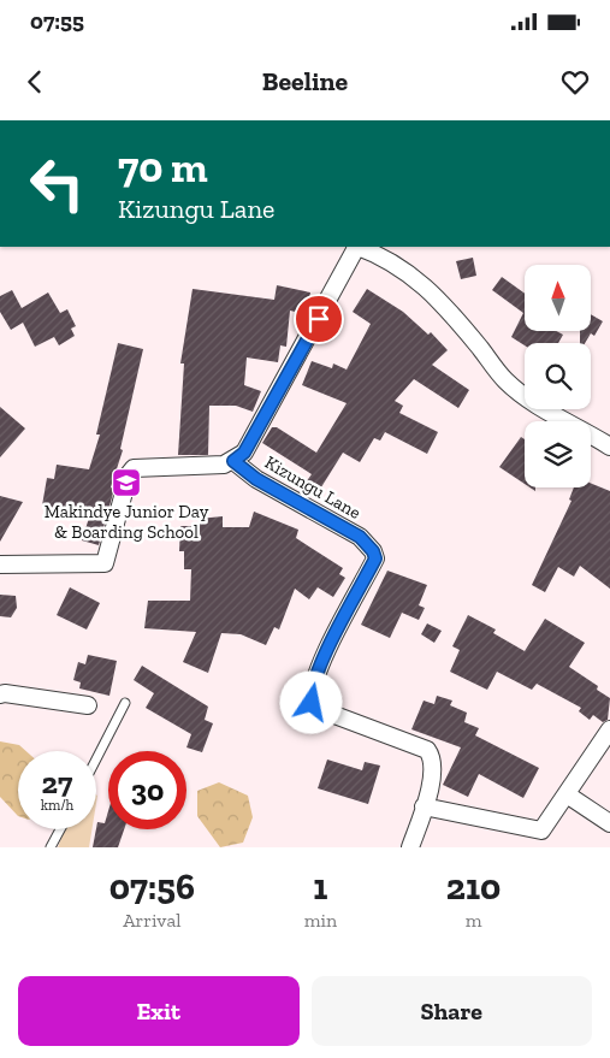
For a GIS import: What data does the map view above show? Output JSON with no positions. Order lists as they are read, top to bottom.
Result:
{
  "streets": {
    "street": ["Kizungu Lane"]
  },
  "places": {
    "school or university": ["Makindye Junior Day & Boarding School"]
  },
  "north": "top",
  "page": {
    "status": "07:55",
    "header": "Beeline",
    "turn": ["70 m", "Kizungu Lane"],
    "speed": "27 km/h",
    "limit": "30",
    "eta": [
      "07:56",
      "Arrival",
      "1",
      "min",
      "210",
      "m"
    ],
    "buttons": ["Exit", "Share"]
  }
}
